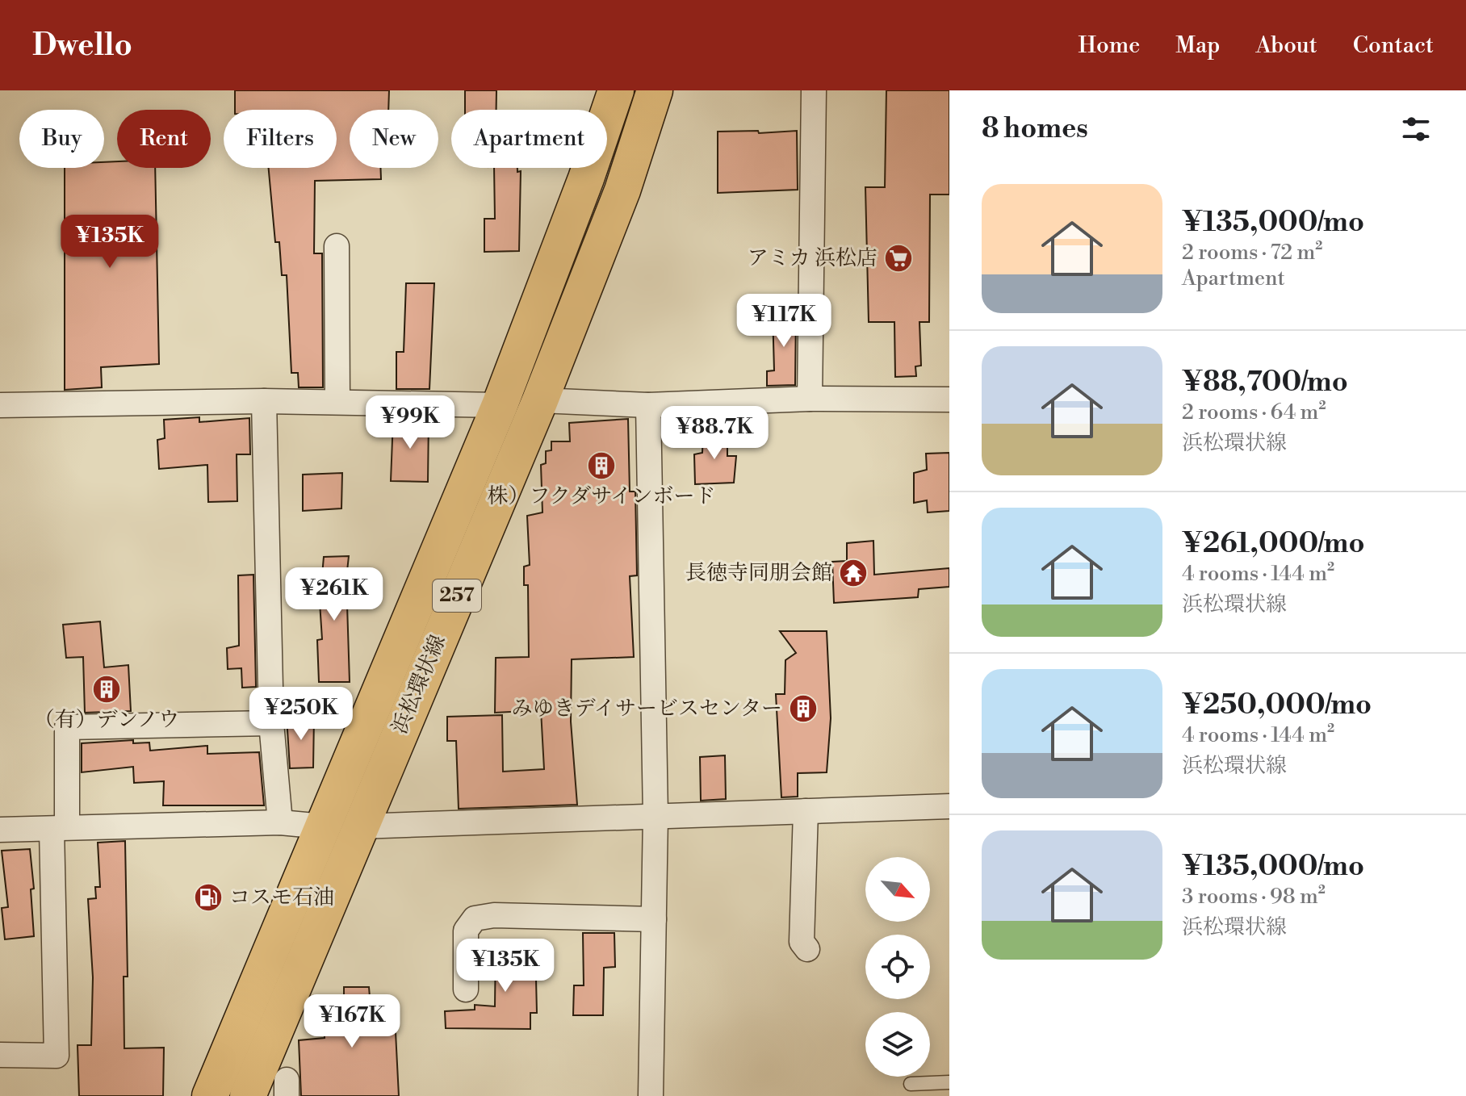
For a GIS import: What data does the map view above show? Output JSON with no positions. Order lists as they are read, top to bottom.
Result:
{
  "streets": {
    "highway": ["257", "浜松環状線"]
  },
  "places": {
    "supermarket": ["アミカ 浜松店"],
    "building": ["株）フクダサインボード", "（有）デンノウ", "みゆきデイサービスセンター"],
    "temple": ["長徳寺同朋会館"],
    "fuel station": ["コスモ石油"]
  },
  "north": "bottom right",
  "page": {
    "header": "Dwello",
    "nav": [
      "Home",
      "Map",
      "About",
      "Contact"
    ],
    "heading": "8 homes",
    "chip": [
      "Buy",
      "Rent",
      "Filters",
      "New",
      "Apartment"
    ],
    "list": [
      {
        "name": "¥135,000/mo",
        "note": "2 rooms · 72 m² · Apartment"
      },
      {
        "name": "¥88,700/mo",
        "note": "2 rooms · 64 m² · 浜松環状線"
      },
      {
        "name": "¥261,000/mo",
        "note": "4 rooms · 144 m² · 浜松環状線"
      },
      {
        "name": "¥250,000/mo",
        "note": "4 rooms · 144 m² · 浜松環状線"
      },
      {
        "name": "¥135,000/mo",
        "note": "3 rooms · 98 m² · 浜松環状線"
      }
    ],
    "price": [
      "¥135K",
      "¥117K",
      "¥99K",
      "¥88.7K",
      "¥261K",
      "¥250K",
      "¥135K",
      "¥167K"
    ]
  }
}
